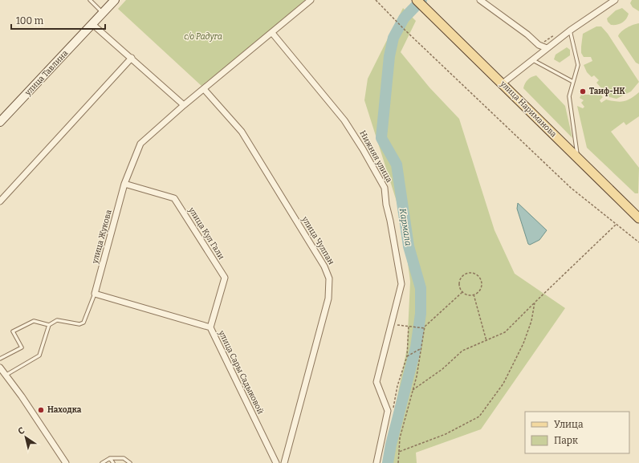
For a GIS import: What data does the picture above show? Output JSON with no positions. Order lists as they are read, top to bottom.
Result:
{
  "streets": {
    "main road": ["улица Тавлина", "улица Нариманова"],
    "street": [
      "Нижняя улица",
      "улица Кул Гали",
      "улица Жукова",
      "улица Чулпан",
      "улица Сары Садыковой"
    ]
  },
  "crossings": [
    ["Нижняя улица", "улица Жукова"],
    ["улица Кул Гали", "улица Жукова"],
    ["улица Кул Гали", "улица Сары Садыковой"],
    ["улица Жукова", "улица Чулпан"],
    ["улица Жукова", "улица Сары Садыковой"]
  ],
  "water": ["Кармала"],
  "parks": ["с/о Радуга"],
  "places": ["Таиф-НК", "Находка"],
  "legend": ["Улица", "Парк"],
  "scale_bar": "100 m",
  "north": "top left"
}
